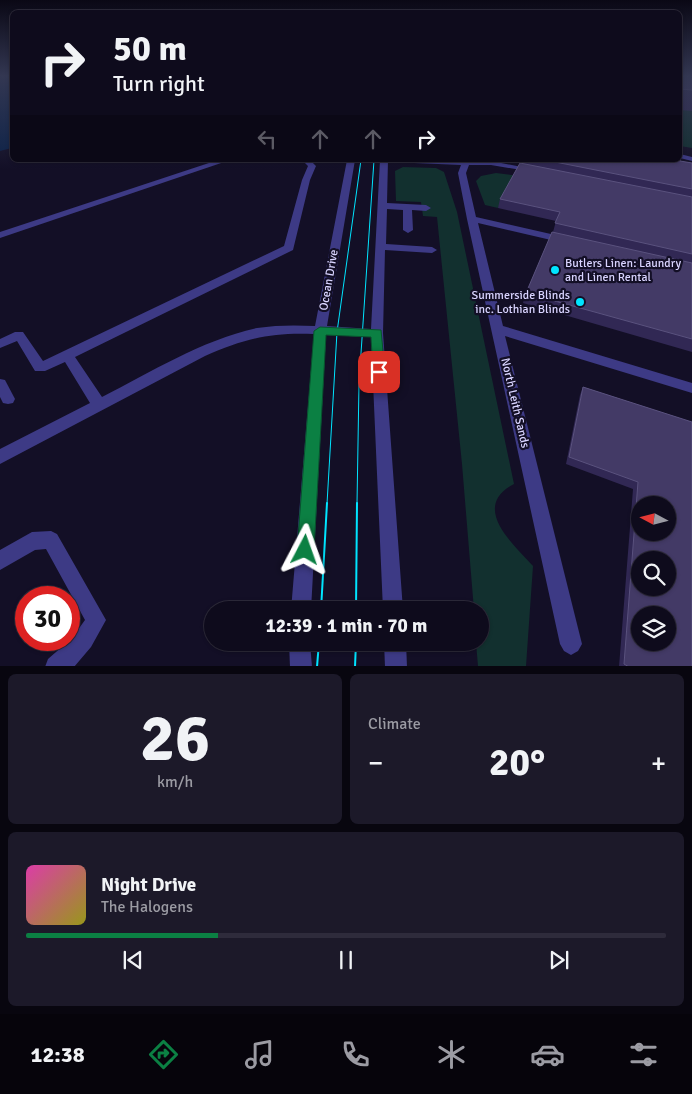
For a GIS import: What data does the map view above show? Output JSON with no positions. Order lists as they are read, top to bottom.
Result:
{
  "streets": {
    "street": ["Ocean Drive", "North Leith Sands"]
  },
  "places": ["Butlers Linen: Laundry and Linen Rental", "Summerside Blinds inc. Lothian Blinds"],
  "north": "left",
  "page": {
    "turn": ["50 m", "Turn right"],
    "limit": "30",
    "trip": "12:39 · 1 min · 70 m",
    "tile": [
      ["26", "km/h"],
      "Climate"
    ],
    "heat": ["−", "20°", "+"],
    "song": ["Night Drive", "The Halogens"],
    "tabs": "12:38"
  }
}
